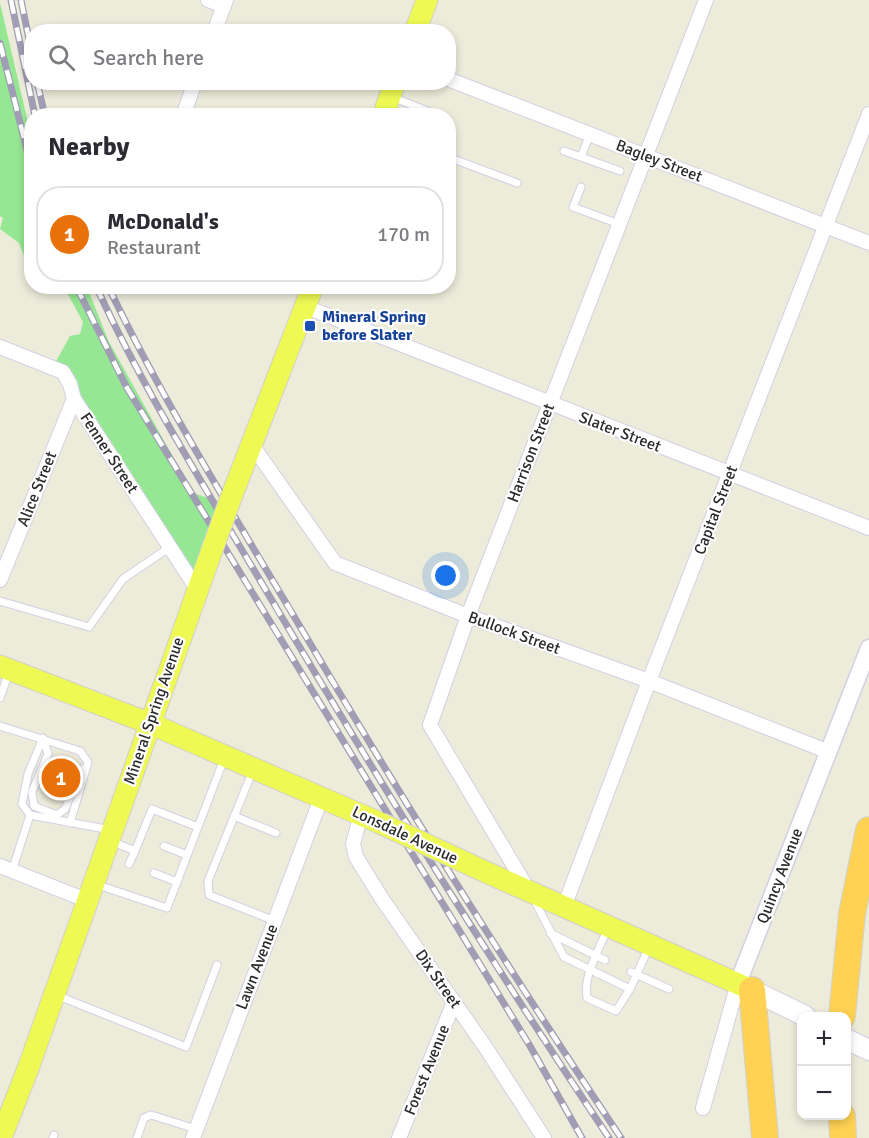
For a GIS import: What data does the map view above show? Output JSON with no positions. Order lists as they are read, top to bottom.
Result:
{
  "streets": {
    "main road": ["Mineral Spring Avenue", "Lonsdale Avenue"],
    "street": [
      "Bagley Street",
      "Slater Street",
      "Fenner Street",
      "Harrison Street",
      "Alice Street",
      "Capital Street",
      "Bullock Street",
      "Quincy Avenue",
      "Lawn Avenue",
      "Dix Street",
      "Forest Avenue"
    ]
  },
  "crossings": [
    ["Bagley Street", "Harrison Street"],
    ["Bagley Street", "Capital Street"],
    ["Slater Street", "Harrison Street"],
    ["Slater Street", "Capital Street"],
    ["Slater Street", "Mineral Spring Avenue"],
    ["Fenner Street", "Alice Street"],
    ["Fenner Street", "Mineral Spring Avenue"],
    ["Harrison Street", "Bullock Street"],
    ["Harrison Street", "Lonsdale Avenue"],
    ["Capital Street", "Bullock Street"],
    ["Capital Street", "Lonsdale Avenue"],
    ["Bullock Street", "Mineral Spring Avenue"],
    ["Bullock Street", "Quincy Avenue"],
    ["Mineral Spring Avenue", "Lonsdale Avenue"],
    ["Lonsdale Avenue", "Quincy Avenue"],
    ["Lonsdale Avenue", "Lawn Avenue"],
    ["Lonsdale Avenue", "Dix Street"],
    ["Dix Street", "Forest Avenue"]
  ],
  "places": {
    "transit": ["Mineral Spring before Slater"]
  },
  "page": {
    "search": "Search here",
    "heading": "Nearby",
    "list": [
      {
        "mark": "1",
        "name": "McDonald's",
        "note": "Restaurant",
        "value": "170 m"
      }
    ],
    "pins": "1",
    "map_buttons": ["+", "−"]
  }
}
